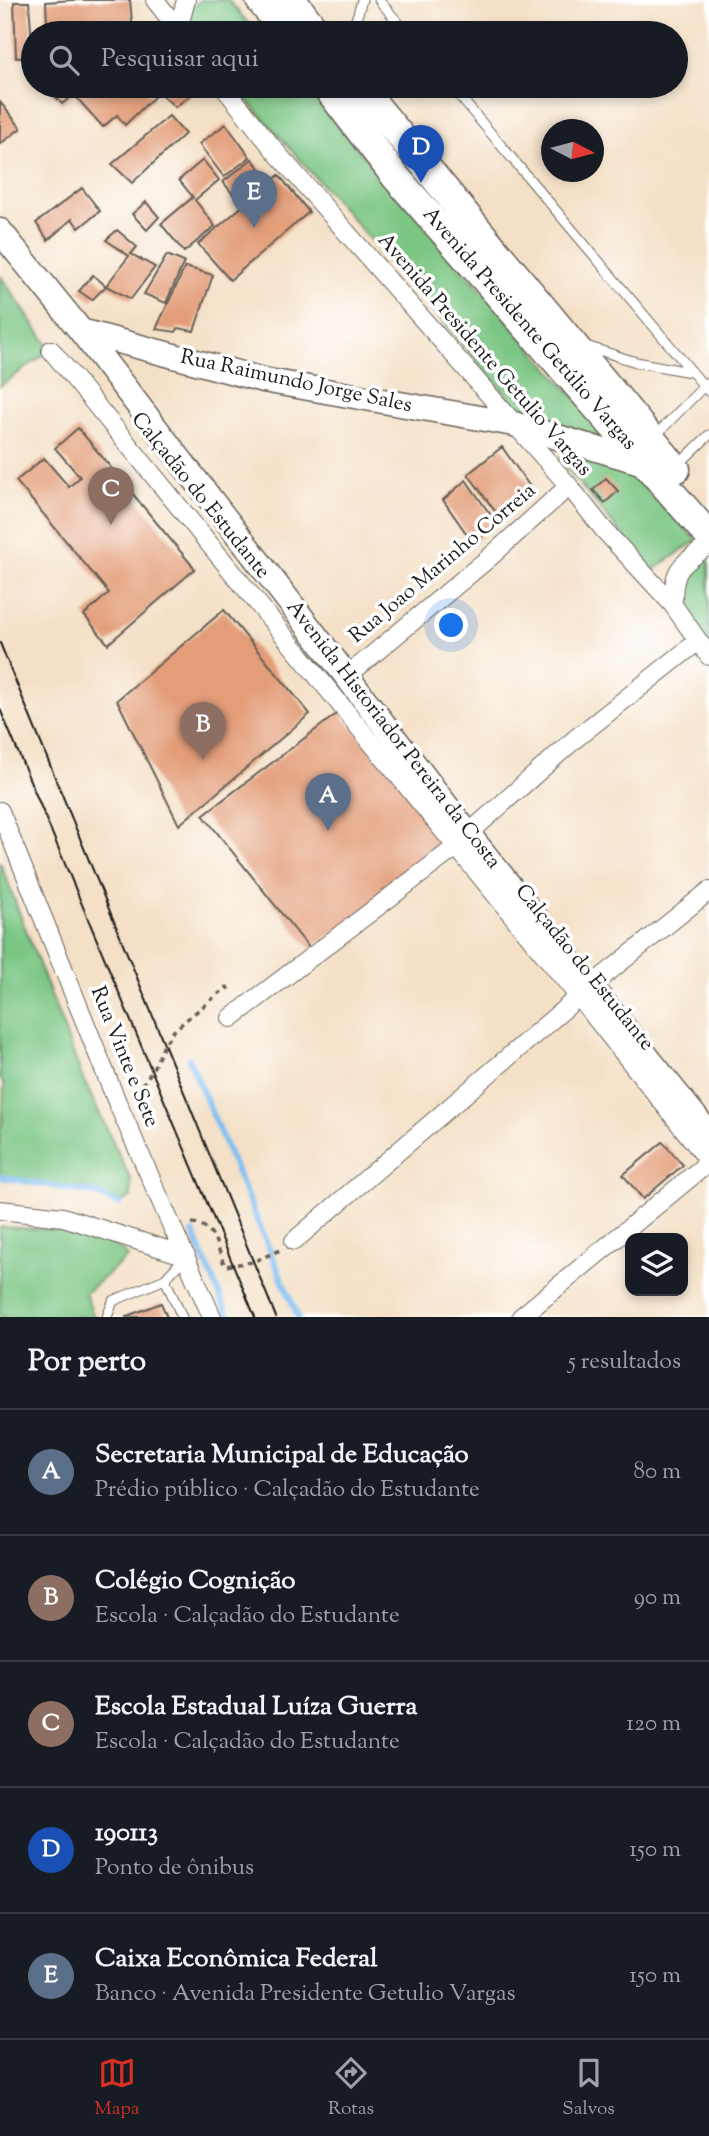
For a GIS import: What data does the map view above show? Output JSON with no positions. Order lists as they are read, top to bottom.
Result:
{
  "streets": {
    "main road": ["Avenida Presidente Getúlio Vargas"],
    "street": [
      "Avenida Presidente Getulio Vargas",
      "Rua Raimundo Jorge Sales",
      "Calçadão do Estudante",
      "Rua Joao Marinho Correia",
      "Avenida Historiador Pereira da Costa",
      "Rua Vinte e Sete"
    ]
  },
  "crossings": [
    ["Avenida Presidente Getúlio Vargas", "Rua Raimundo Jorge Sales"],
    ["Avenida Presidente Getulio Vargas", "Rua Raimundo Jorge Sales"],
    ["Avenida Presidente Getulio Vargas", "Rua Joao Marinho Correia"],
    ["Rua Raimundo Jorge Sales", "Avenida Historiador Pereira da Costa"],
    ["Calçadão do Estudante", "Avenida Historiador Pereira da Costa"],
    ["Rua Joao Marinho Correia", "Avenida Historiador Pereira da Costa"]
  ],
  "north": "right",
  "page": {
    "search": "Pesquisar aqui",
    "pins": [
      "D",
      "E",
      "C",
      "B",
      "A"
    ],
    "heading": ["Por perto", "5 resultados"],
    "list": [
      {
        "mark": "A",
        "name": "Secretaria Municipal de Educação",
        "note": "Prédio público · Calçadão do Estudante",
        "value": "80 m"
      },
      {
        "mark": "B",
        "name": "Colégio Cognição",
        "note": "Escola · Calçadão do Estudante",
        "value": "90 m"
      },
      {
        "mark": "C",
        "name": "Escola Estadual Luíza Guerra",
        "note": "Escola · Calçadão do Estudante",
        "value": "120 m"
      },
      {
        "mark": "D",
        "name": "190113",
        "note": "Ponto de ônibus",
        "value": "150 m"
      },
      {
        "mark": "E",
        "name": "Caixa Econômica Federal",
        "note": "Banco · Avenida Presidente Getulio Vargas",
        "value": "150 m"
      }
    ],
    "nav": ["Mapa", "Rotas", "Salvos"]
  }
}
